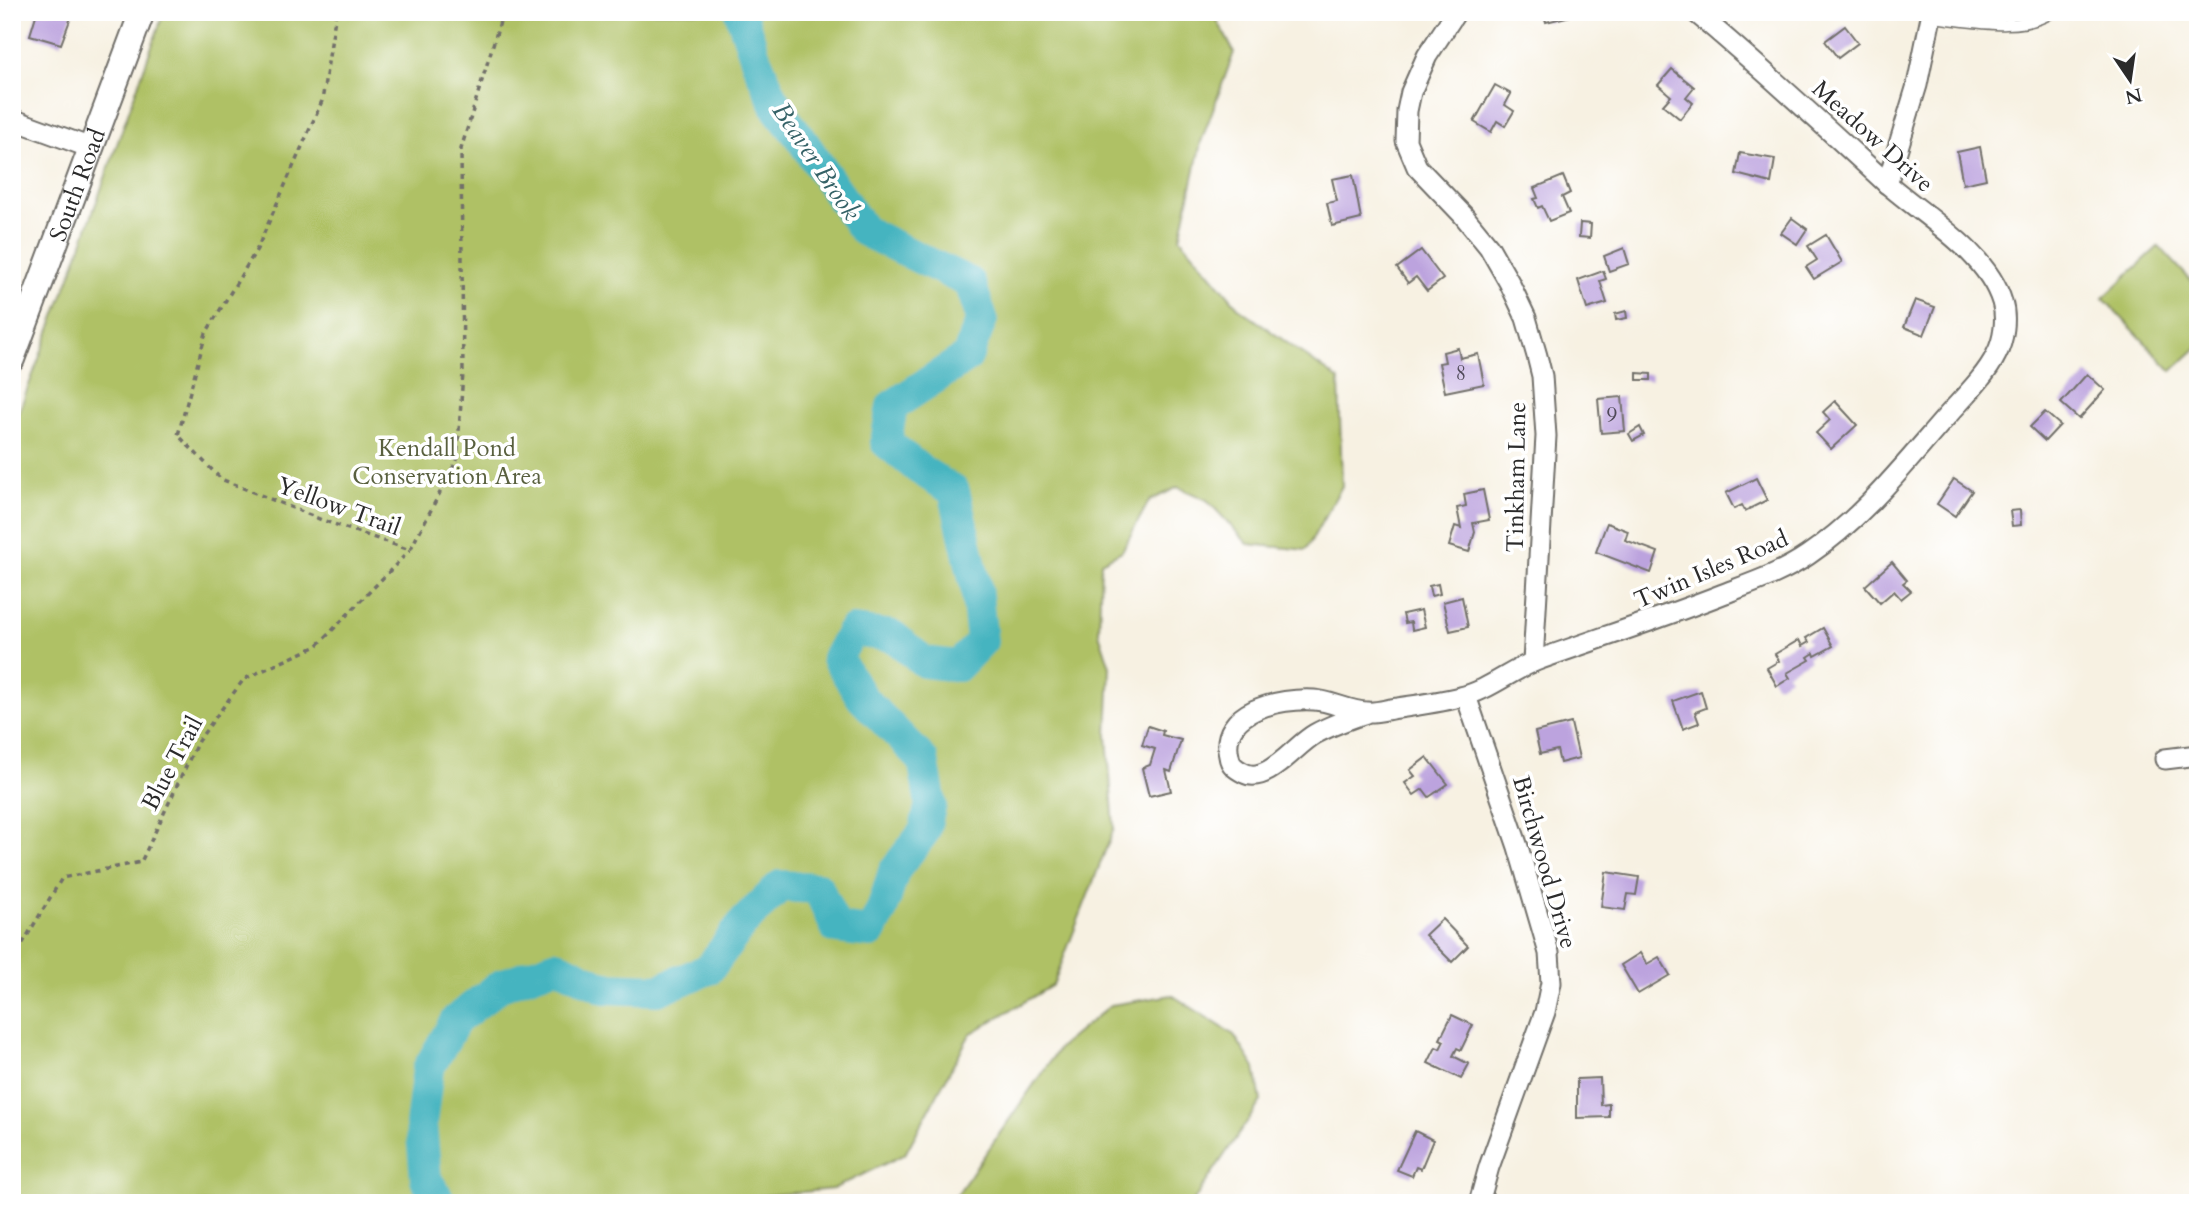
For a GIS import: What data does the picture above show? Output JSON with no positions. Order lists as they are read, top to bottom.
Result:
{
  "streets": {
    "street": [
      "Meadow Drive",
      "South Road",
      "Tinkham Lane",
      "Twin Isles Road",
      "Birchwood Drive"
    ],
    "path": ["Yellow Trail", "Blue Trail"]
  },
  "crossings": [
    ["Meadow Drive", "Twin Isles Road"],
    ["Tinkham Lane", "Twin Isles Road"],
    ["Yellow Trail", "Blue Trail"],
    ["Twin Isles Road", "Birchwood Drive"]
  ],
  "water": ["Beaver Brook"],
  "parks": ["Kendall Pond Conservation Area"],
  "house_numbers": ["8", "9"],
  "north": "bottom"
}
